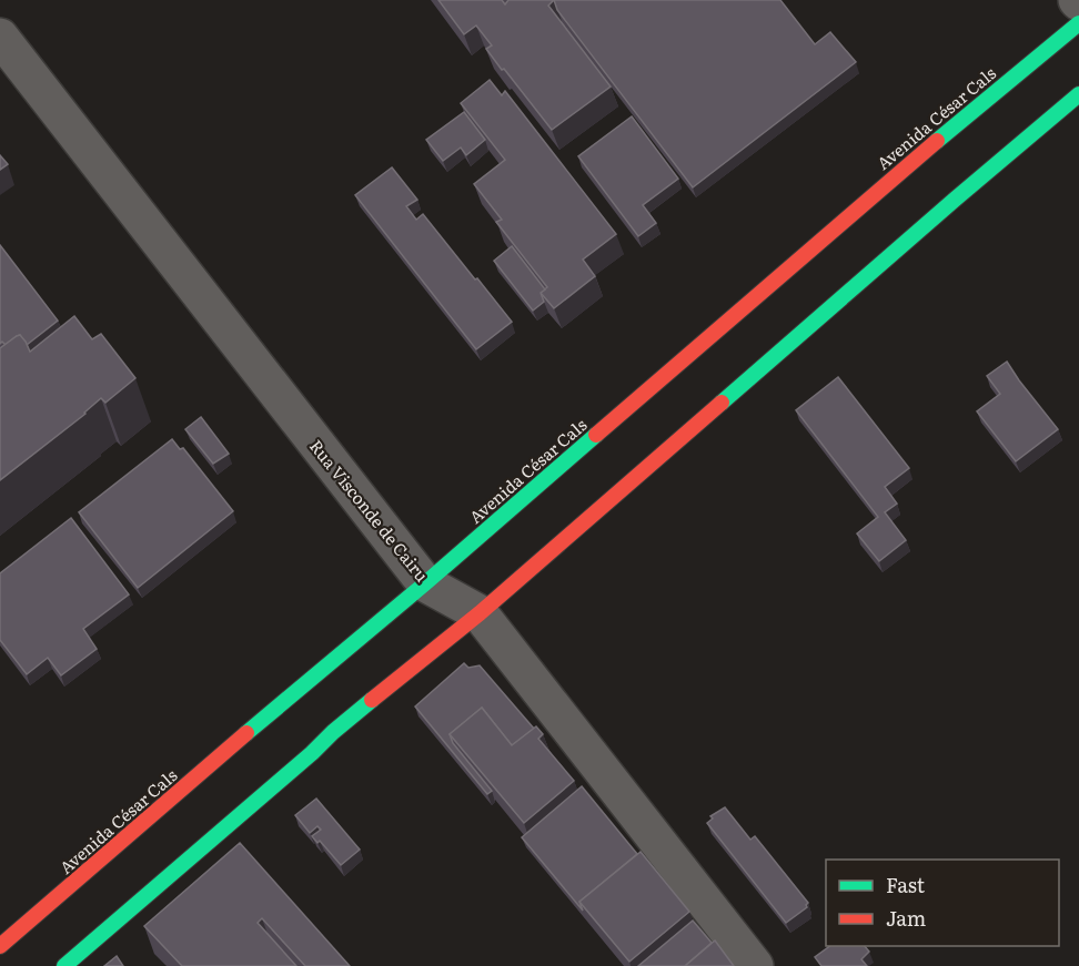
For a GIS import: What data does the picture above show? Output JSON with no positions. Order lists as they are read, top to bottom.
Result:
{
  "streets": {
    "main road": ["Avenida César Cals"],
    "street": ["Rua Visconde de Cairu"]
  },
  "crossings": [
    ["Avenida César Cals", "Rua Visconde de Cairu"]
  ],
  "legend": ["Fast", "Jam"]
}
